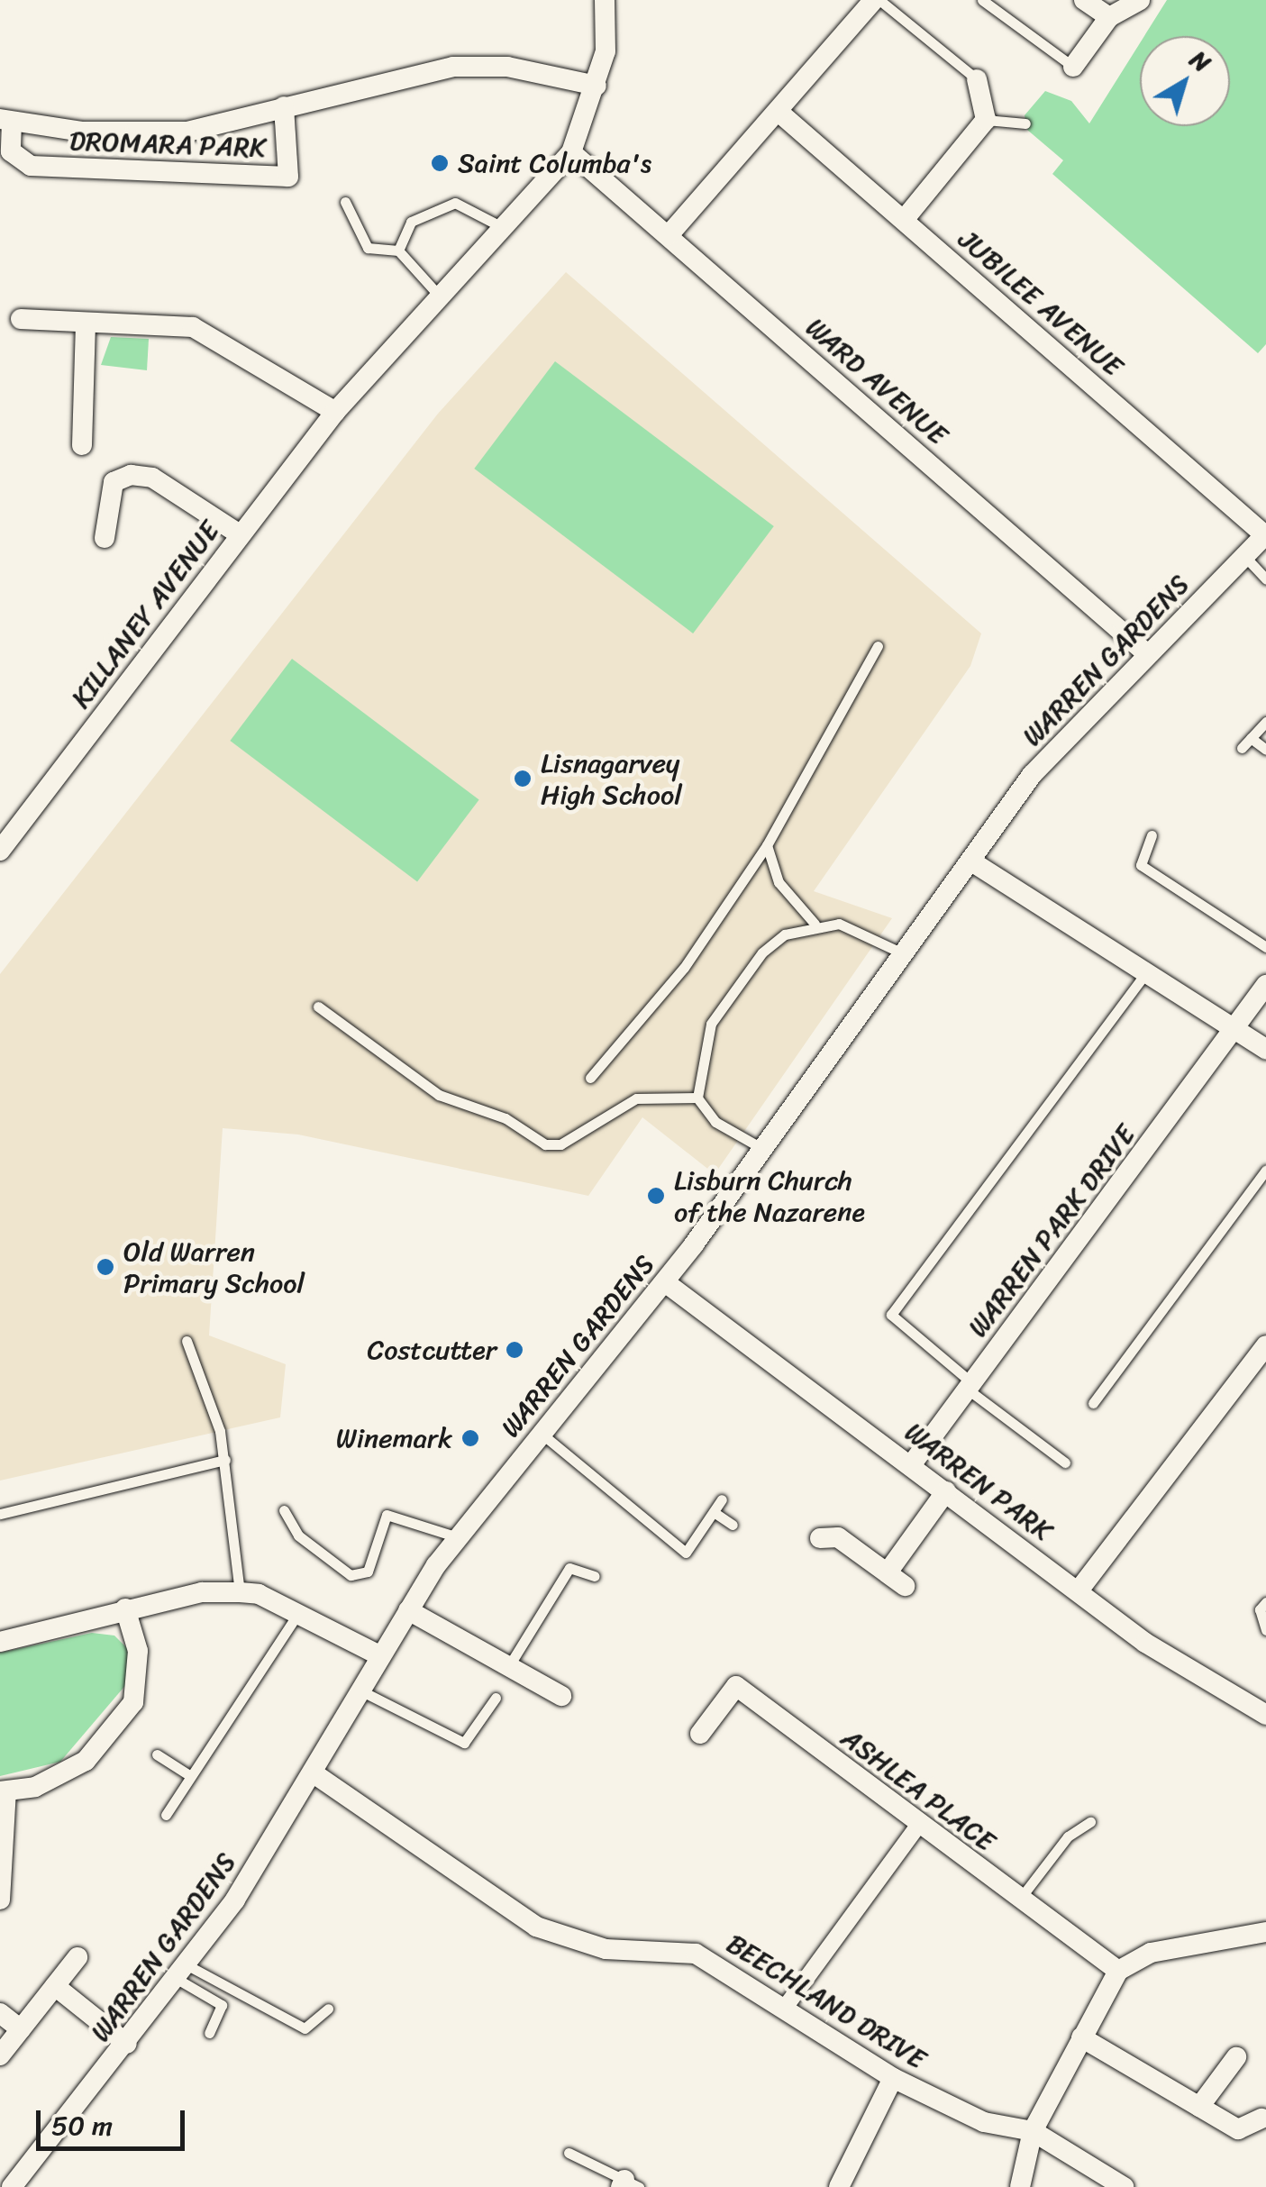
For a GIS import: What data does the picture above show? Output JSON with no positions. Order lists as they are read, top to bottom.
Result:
{
  "streets": {
    "street": [
      "DROMARA PARK",
      "JUBILEE AVENUE",
      "WARD AVENUE",
      "KILLANEY AVENUE",
      "WARREN GARDENS",
      "WARREN PARK DRIVE",
      "WARREN PARK",
      "ASHLEA PLACE",
      "BEECHLAND DRIVE"
    ]
  },
  "crossings": [
    ["DROMARA PARK", "KILLANEY AVENUE"],
    ["JUBILEE AVENUE", "WARREN GARDENS"],
    ["WARD AVENUE", "KILLANEY AVENUE"],
    ["WARD AVENUE", "WARREN GARDENS"],
    ["WARREN GARDENS", "WARREN PARK"],
    ["WARREN GARDENS", "BEECHLAND DRIVE"],
    ["WARREN PARK DRIVE", "WARREN PARK"]
  ],
  "places": [
    "Saint Columba's",
    "Lisnagarvey High School",
    "Lisburn Church of the Nazarene",
    "Old Warren Primary School",
    "Costcutter",
    "Winemark"
  ],
  "scale_bar": "50 m",
  "north": "top right"
}
